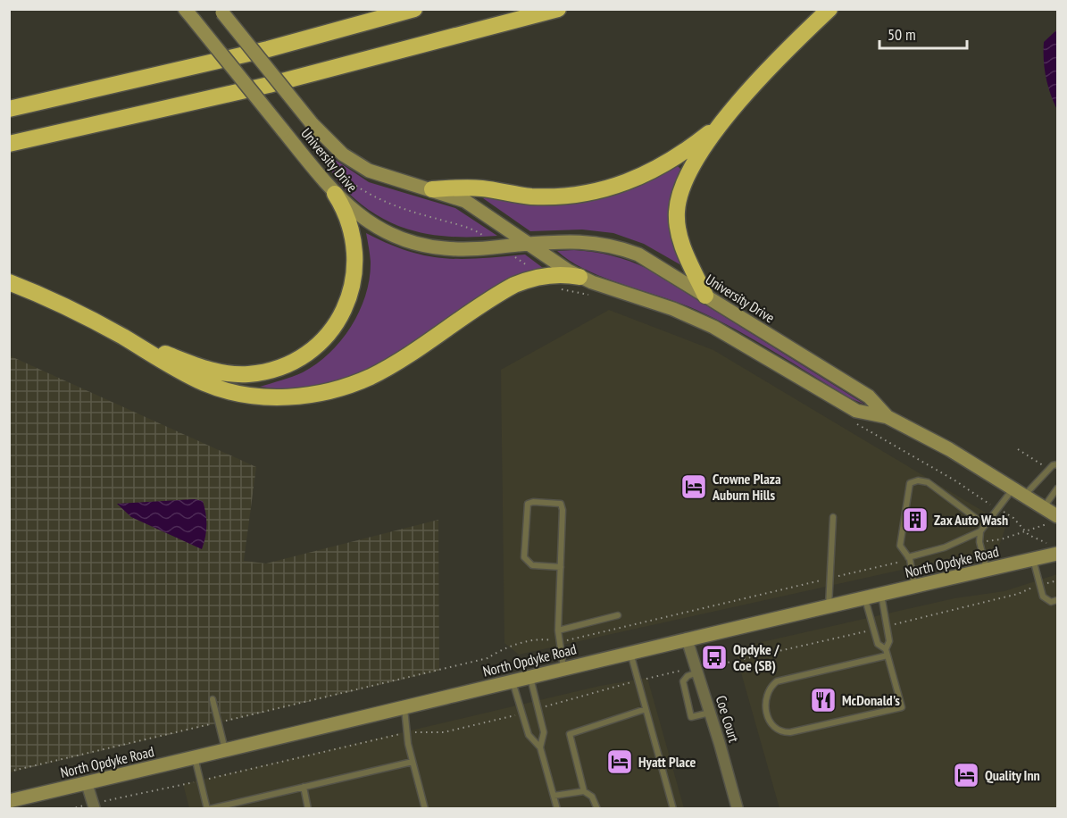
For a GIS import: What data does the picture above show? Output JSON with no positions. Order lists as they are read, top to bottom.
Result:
{
  "streets": {
    "main road": ["University Drive", "North Opdyke Road"],
    "street": ["Coe Court"]
  },
  "crossings": [
    ["North Opdyke Road", "Coe Court"]
  ],
  "places": {
    "hotel": ["Crowne Plaza Auburn Hills", "Hyatt Place", "Quality Inn"],
    "building": ["Zax Auto Wash"],
    "bus stop": ["Opdyke / Coe (SB)"],
    "restaurant": ["McDonald's"]
  },
  "scale_bar": "50 m"
}
